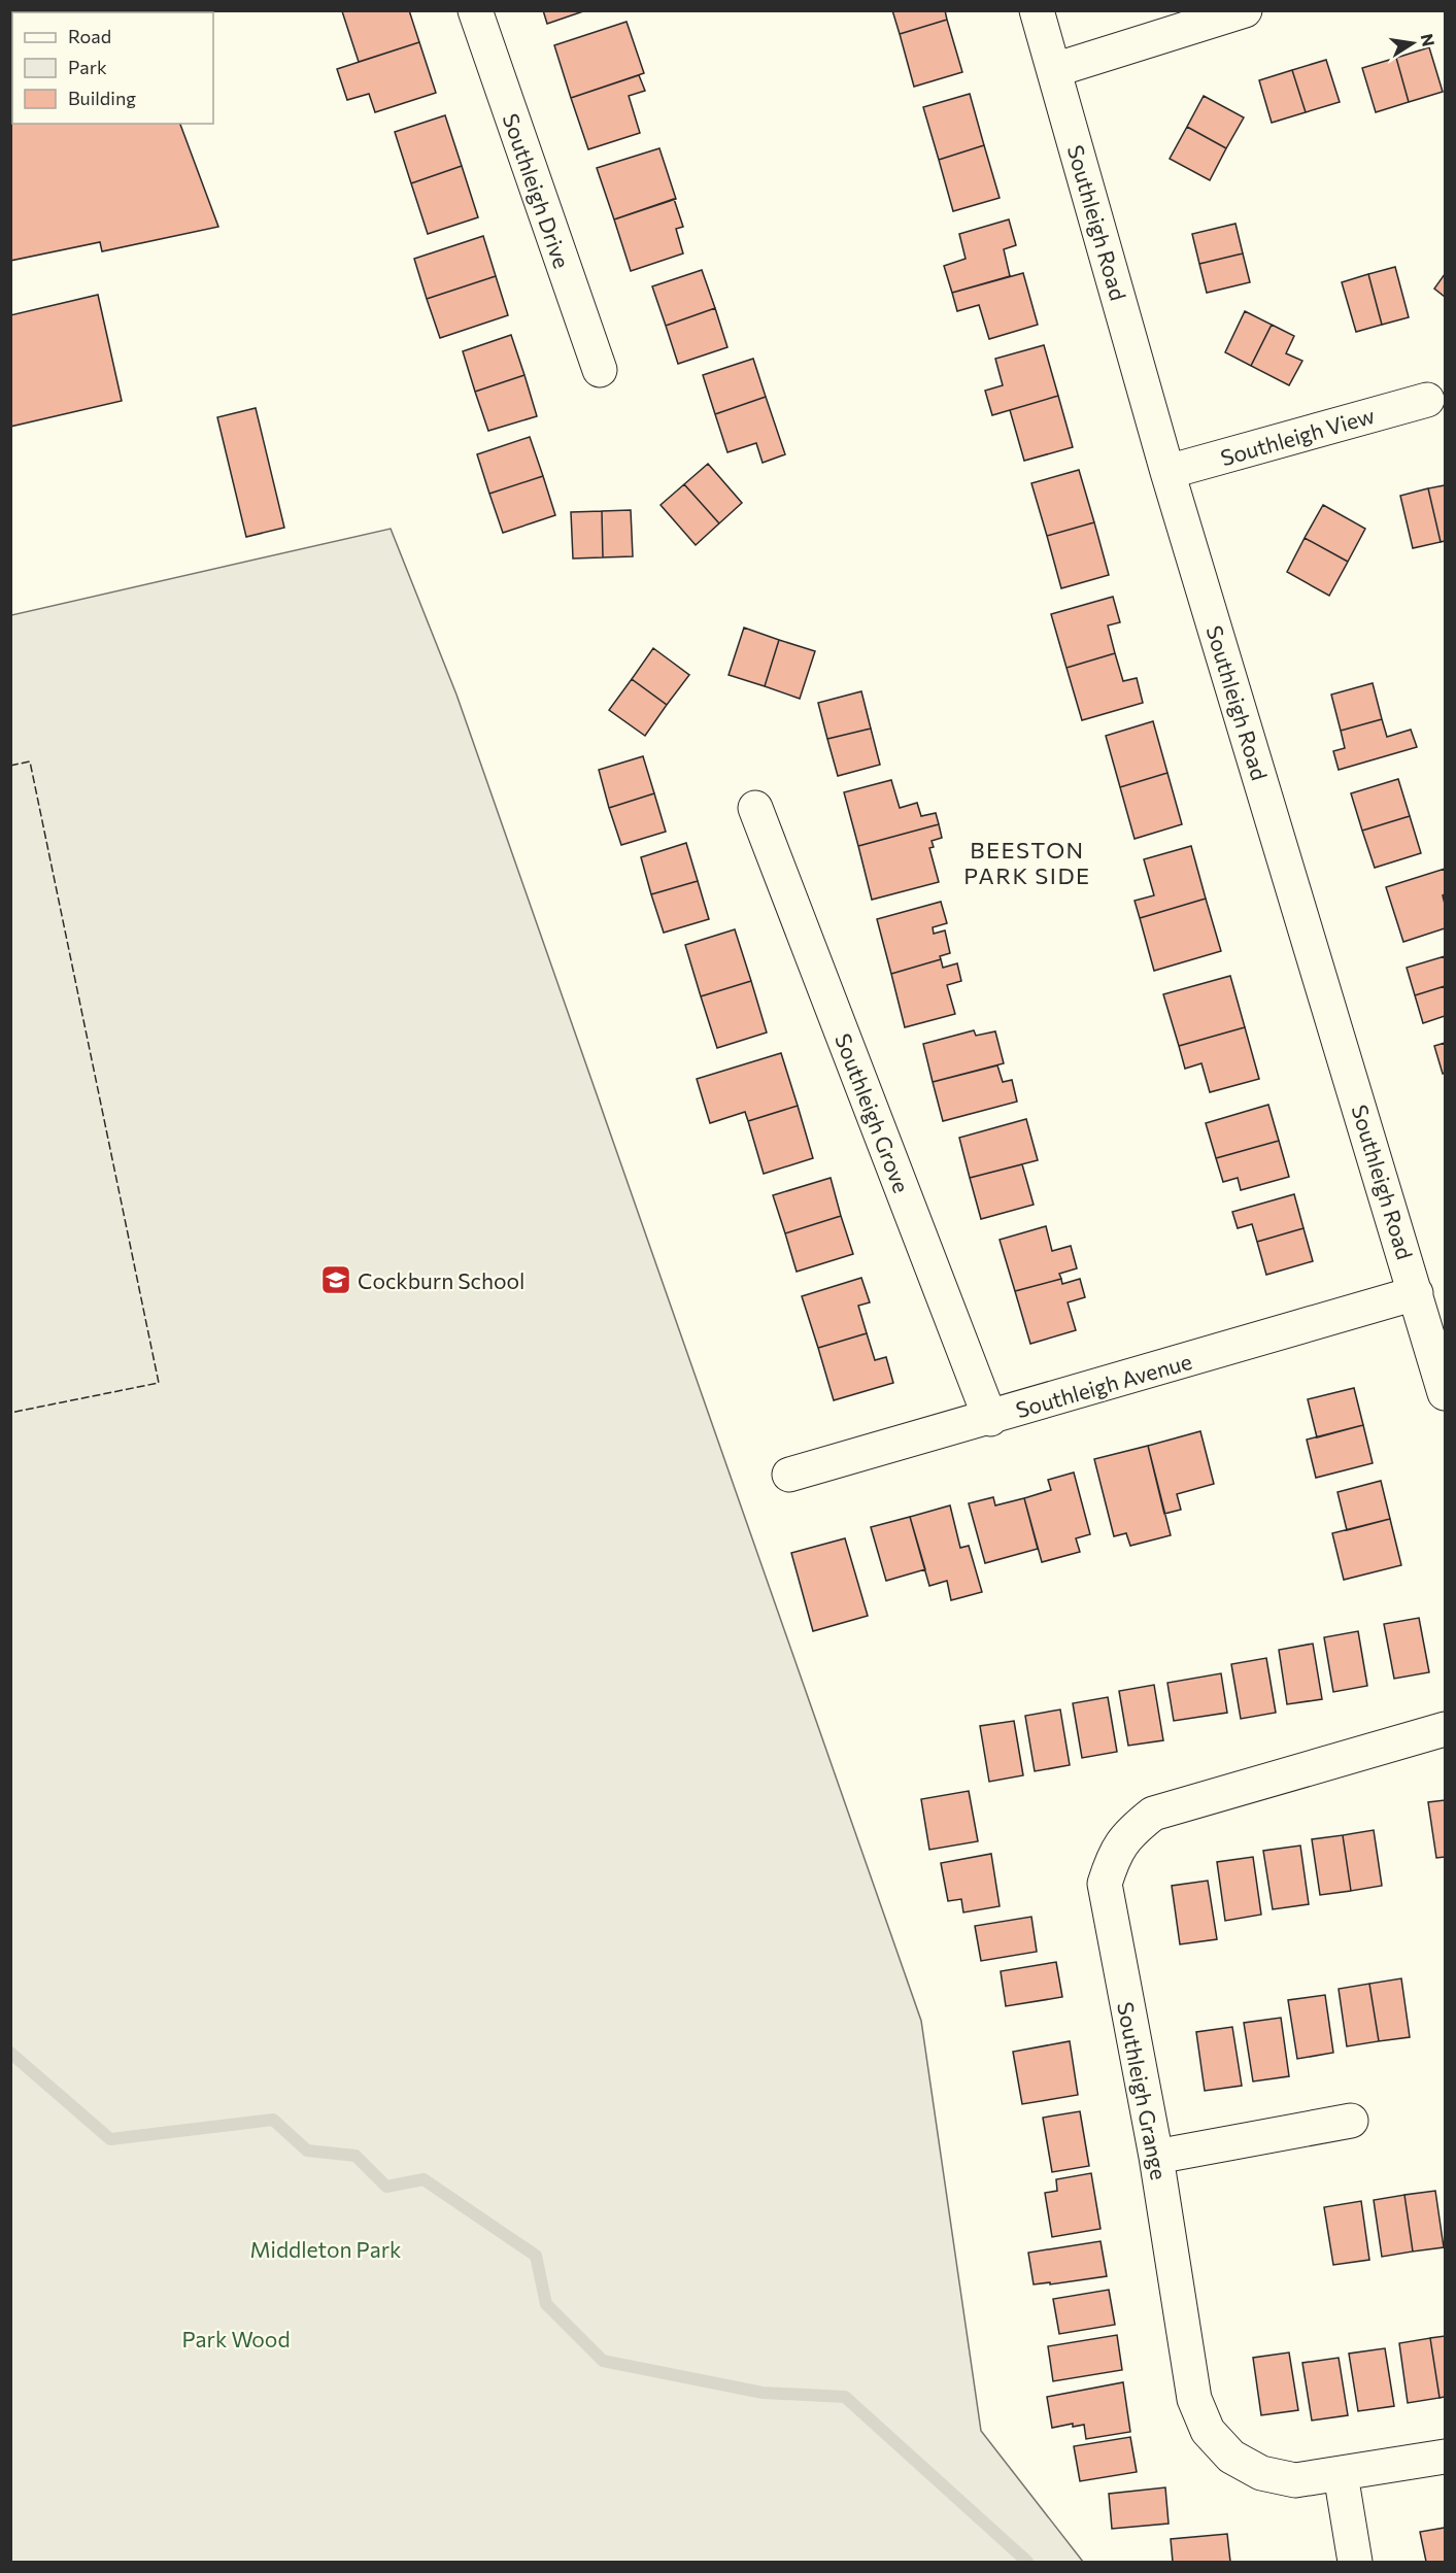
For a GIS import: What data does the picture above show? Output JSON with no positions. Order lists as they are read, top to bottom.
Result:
{
  "streets": {
    "street": [
      "Southleigh Drive",
      "Southleigh Road",
      "Southleigh View",
      "Southleigh Grove",
      "Southleigh Avenue",
      "Southleigh Grange"
    ]
  },
  "crossings": [
    ["Southleigh Road", "Southleigh View"],
    ["Southleigh Road", "Southleigh Avenue"],
    ["Southleigh Grove", "Southleigh Avenue"]
  ],
  "districts": ["BEESTON PARK SIDE"],
  "parks": ["Middleton Park", "Park Wood"],
  "places": {
    "school or university": ["Cockburn School"]
  },
  "legend": ["Road", "Park", "Building"],
  "north": "right"
}
